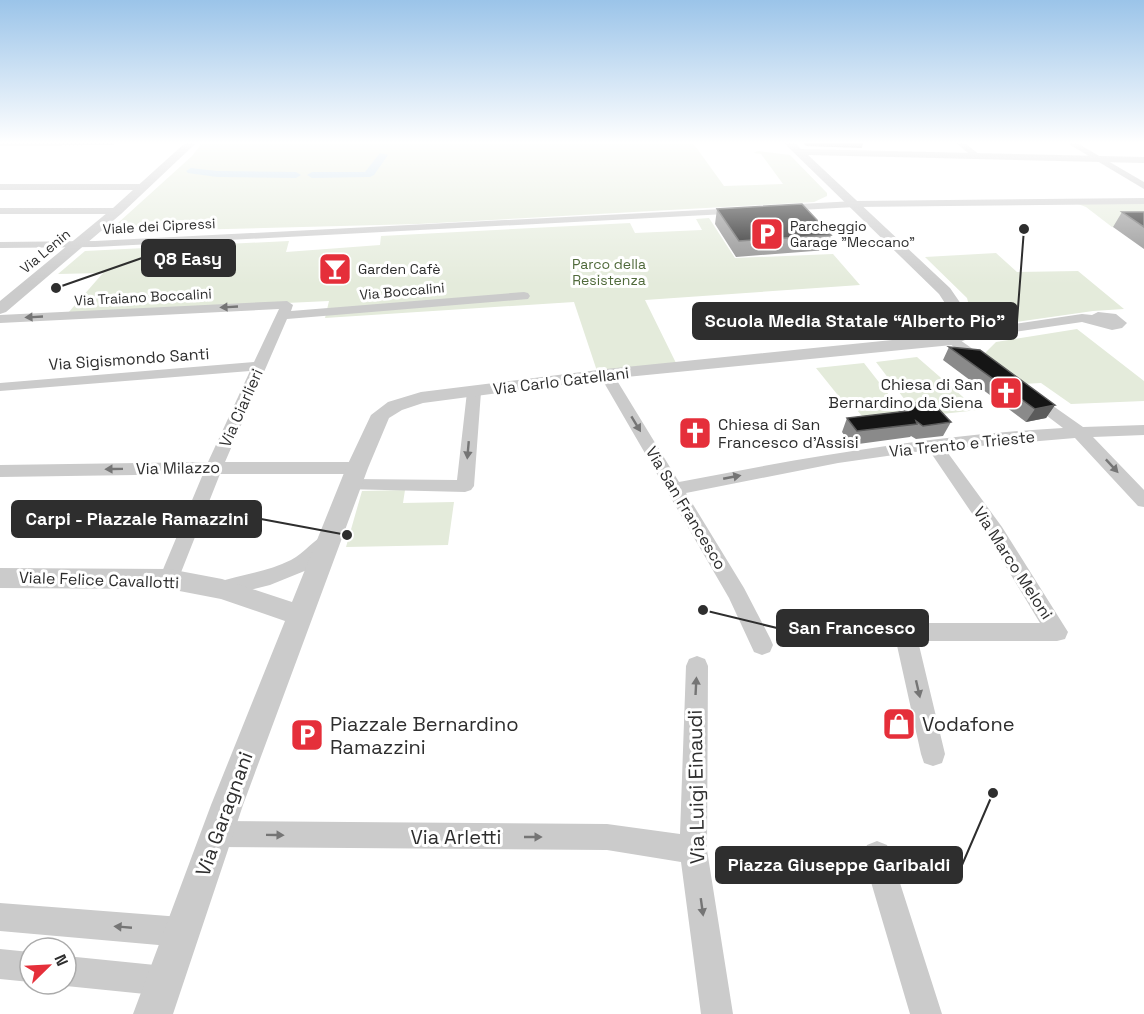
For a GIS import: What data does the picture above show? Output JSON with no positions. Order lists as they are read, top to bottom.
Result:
{
  "streets": {
    "street": [
      "Viale dei Cipressi",
      "Via Lenin",
      "Via Boccalini",
      "Via Traiano Boccalini",
      "Via Sigismondo Santi",
      "Via Carlo Catellani",
      "Via Ciarlieri",
      "Via Trento e Trieste",
      "Via Milazzo",
      "Via San Francesco",
      "Via Marco Meloni",
      "Viale Felice Cavallotti",
      "Via Luigi Einaudi",
      "Via Garagnani",
      "Via Arletti"
    ]
  },
  "crossings": [
    ["Viale dei Cipressi", "Via Lenin"],
    ["Via Boccalini", "Via Traiano Boccalini"],
    ["Via Boccalini", "Via Ciarlieri"],
    ["Via Traiano Boccalini", "Via Ciarlieri"],
    ["Via Sigismondo Santi", "Via Ciarlieri"],
    ["Via Carlo Catellani", "Via Milazzo"],
    ["Via Carlo Catellani", "Via San Francesco"],
    ["Via Carlo Catellani", "Viale Felice Cavallotti"],
    ["Via Carlo Catellani", "Via Garagnani"],
    ["Via Ciarlieri", "Via Milazzo"],
    ["Via Ciarlieri", "Viale Felice Cavallotti"],
    ["Via Trento e Trieste", "Via San Francesco"],
    ["Via Trento e Trieste", "Via Marco Meloni"],
    ["Viale Felice Cavallotti", "Via Garagnani"],
    ["Via Luigi Einaudi", "Via Arletti"],
    ["Via Garagnani", "Via Arletti"]
  ],
  "one_way": [
    "Via Trento e Trieste",
    "Via Milazzo",
    "Via San Francesco",
    "Via Arletti"
  ],
  "parks": ["Parco della Resistenza"],
  "places": {
    "other": [
      "Scuola Media Statale “Alberto Pio”",
      "Q8 Easy",
      "Carpi - Piazzale Ramazzini",
      "San Francesco",
      "Piazza Giuseppe Garibaldi"
    ],
    "parking": ["Parcheggio Garage \"Meccano\"", "Piazzale Bernardino Ramazzini"],
    "bar": ["Garden Cafè"],
    "church": ["Chiesa di San Bernardino da Siena", "Chiesa di San Francesco d'Assisi"],
    "shop": ["Vodafone"]
  },
  "north": "top right"
}
